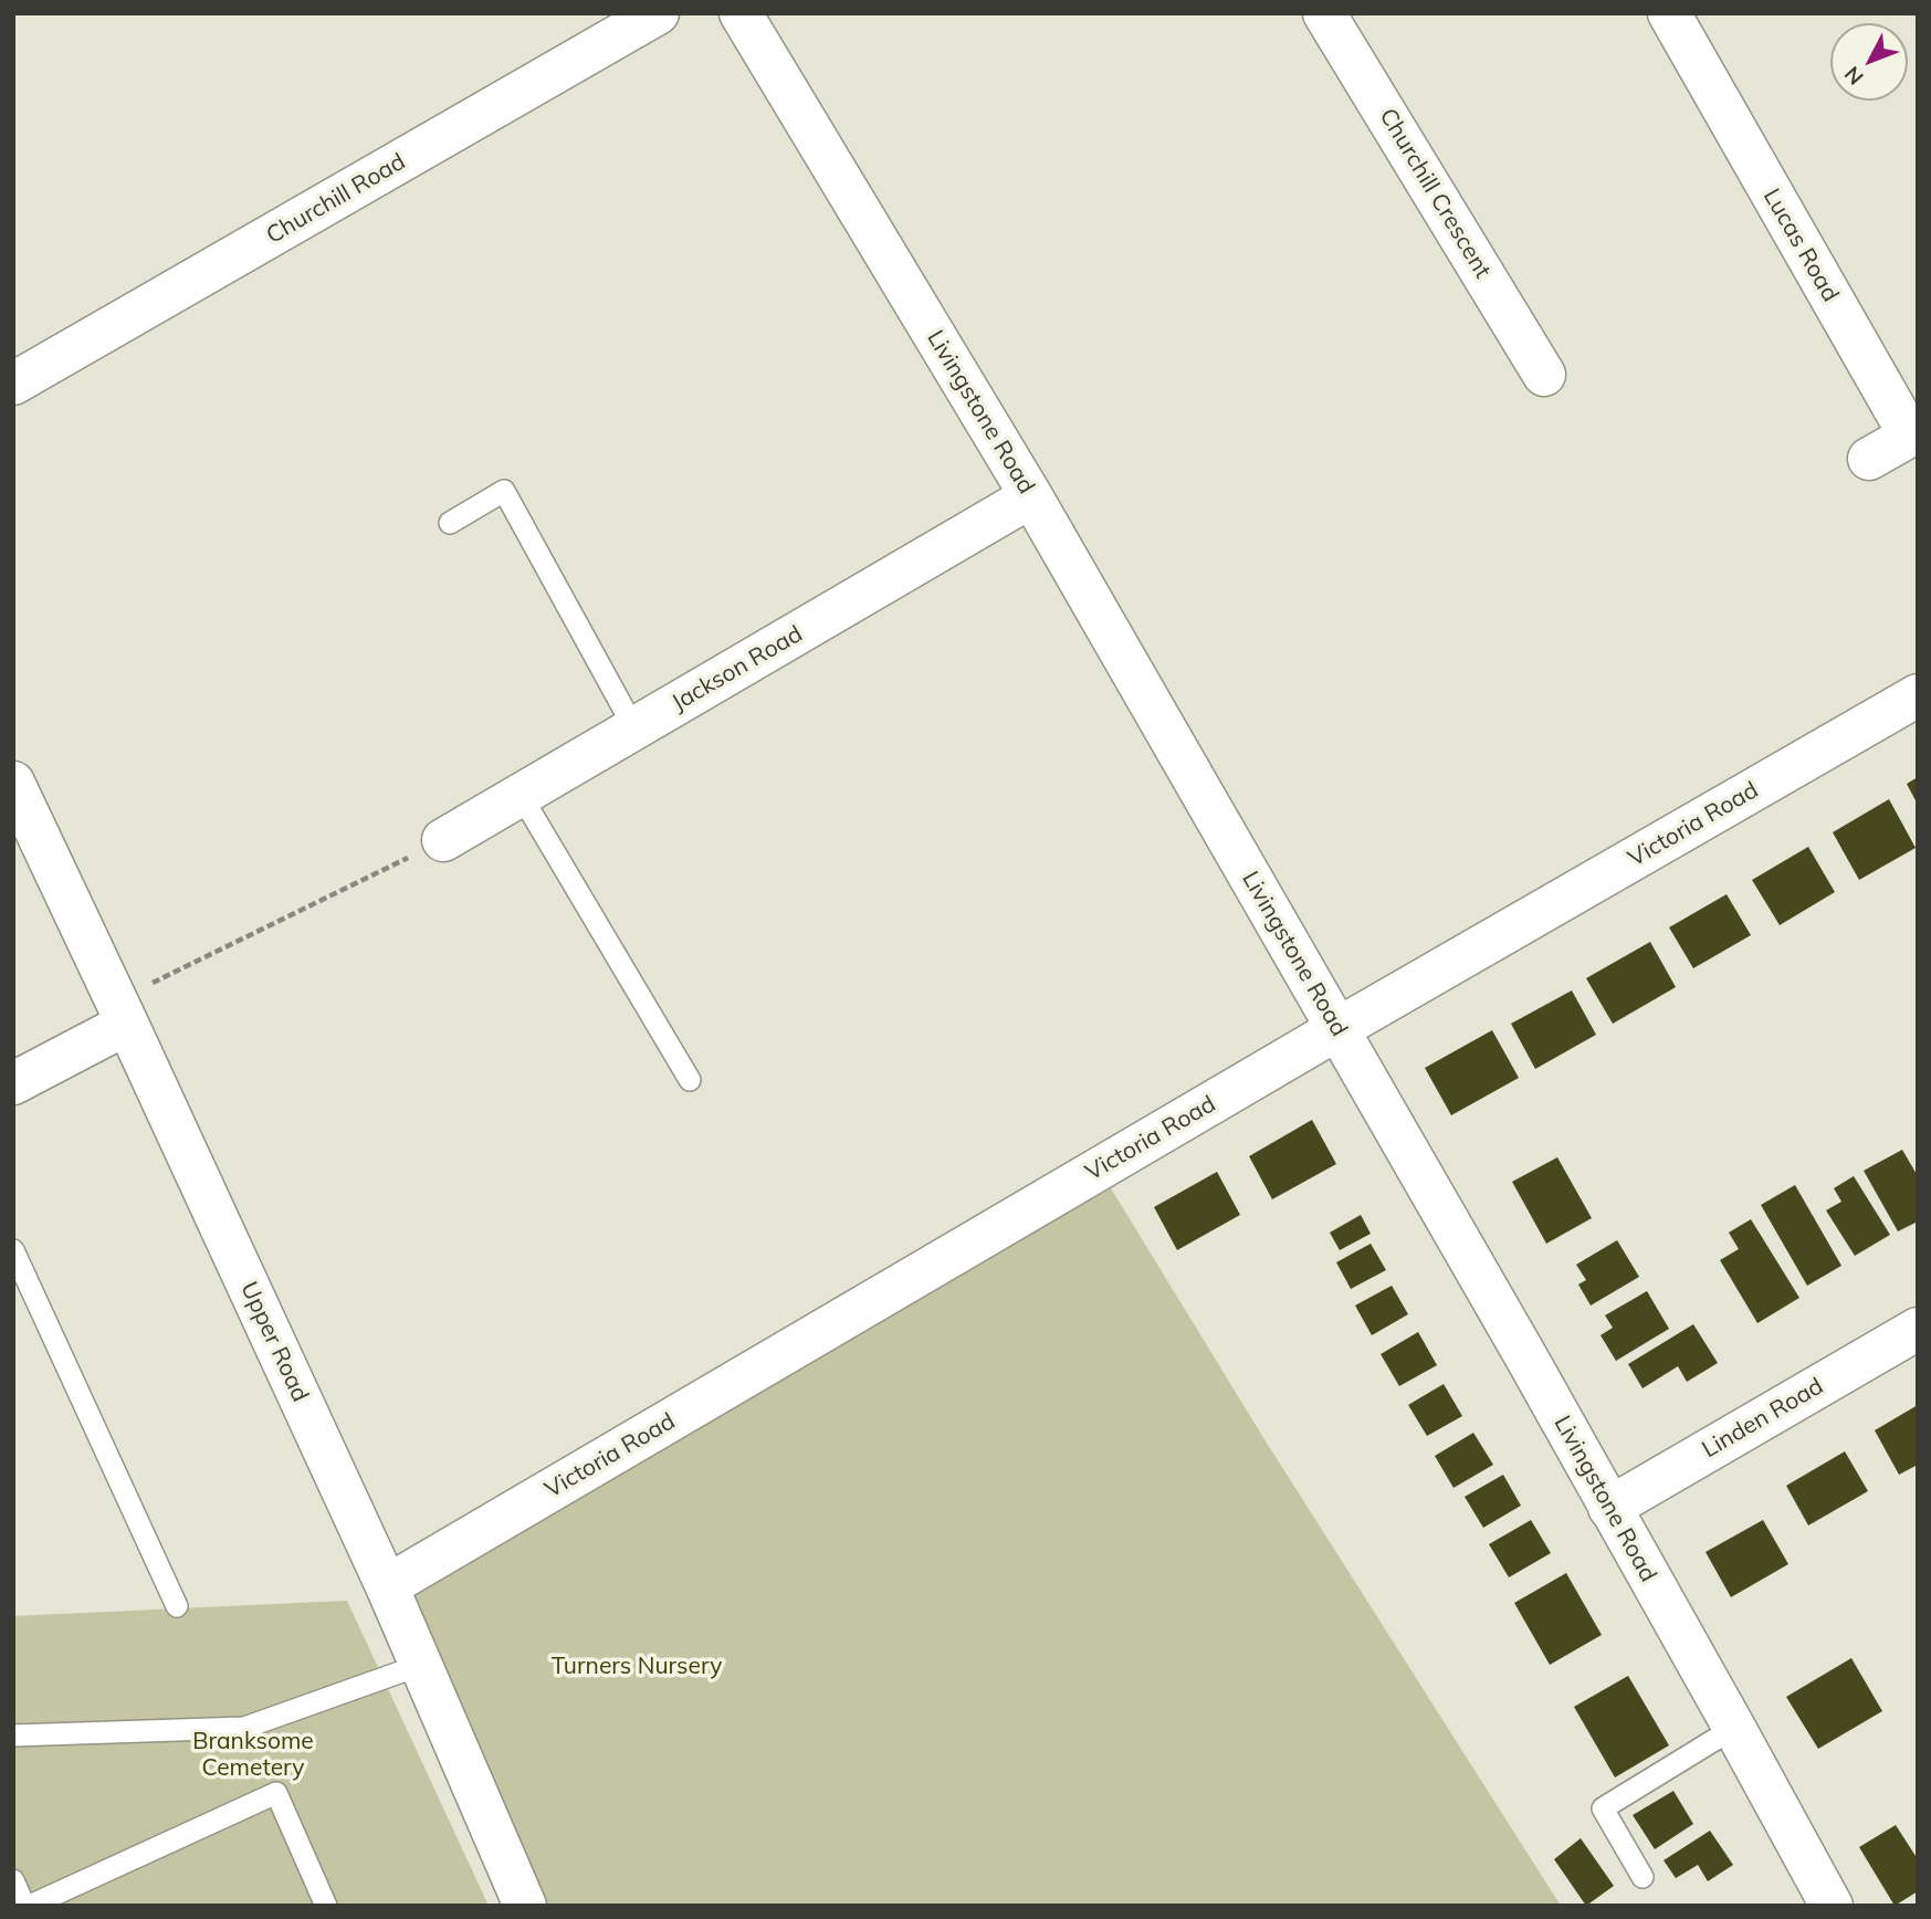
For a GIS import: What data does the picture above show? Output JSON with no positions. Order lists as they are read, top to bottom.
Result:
{
  "streets": {
    "street": [
      "Churchill Crescent",
      "Churchill Road",
      "Lucas Road",
      "Livingstone Road",
      "Jackson Road",
      "Victoria Road",
      "Upper Road",
      "Linden Road"
    ]
  },
  "crossings": [
    ["Livingstone Road", "Jackson Road"],
    ["Livingstone Road", "Victoria Road"],
    ["Livingstone Road", "Linden Road"],
    ["Victoria Road", "Upper Road"]
  ],
  "parks": ["Turners Nursery", "Branksome Cemetery"],
  "north": "bottom left"
}
